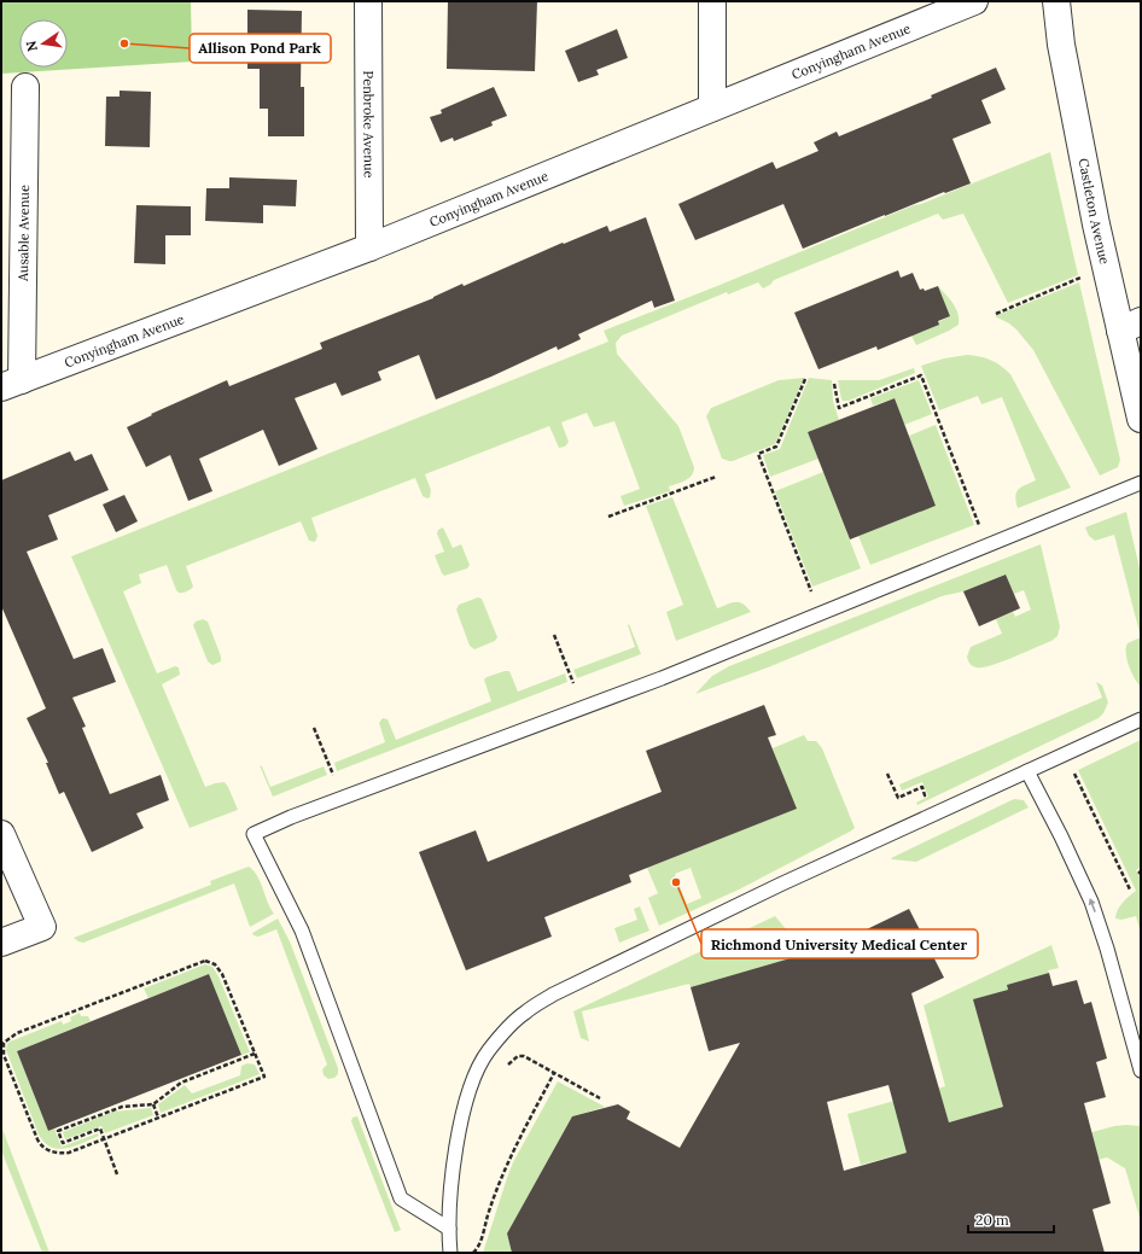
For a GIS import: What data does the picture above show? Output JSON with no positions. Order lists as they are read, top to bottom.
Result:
{
  "streets": {
    "street": [
      "Conyingham Avenue",
      "Penbroke Avenue",
      "Castleton Avenue",
      "Ausable Avenue"
    ]
  },
  "crossings": [
    ["Conyingham Avenue", "Penbroke Avenue"],
    ["Conyingham Avenue", "Ausable Avenue"]
  ],
  "places": ["Allison Pond Park", "Richmond University Medical Center"],
  "scale_bar": "20 m",
  "north": "left"
}
